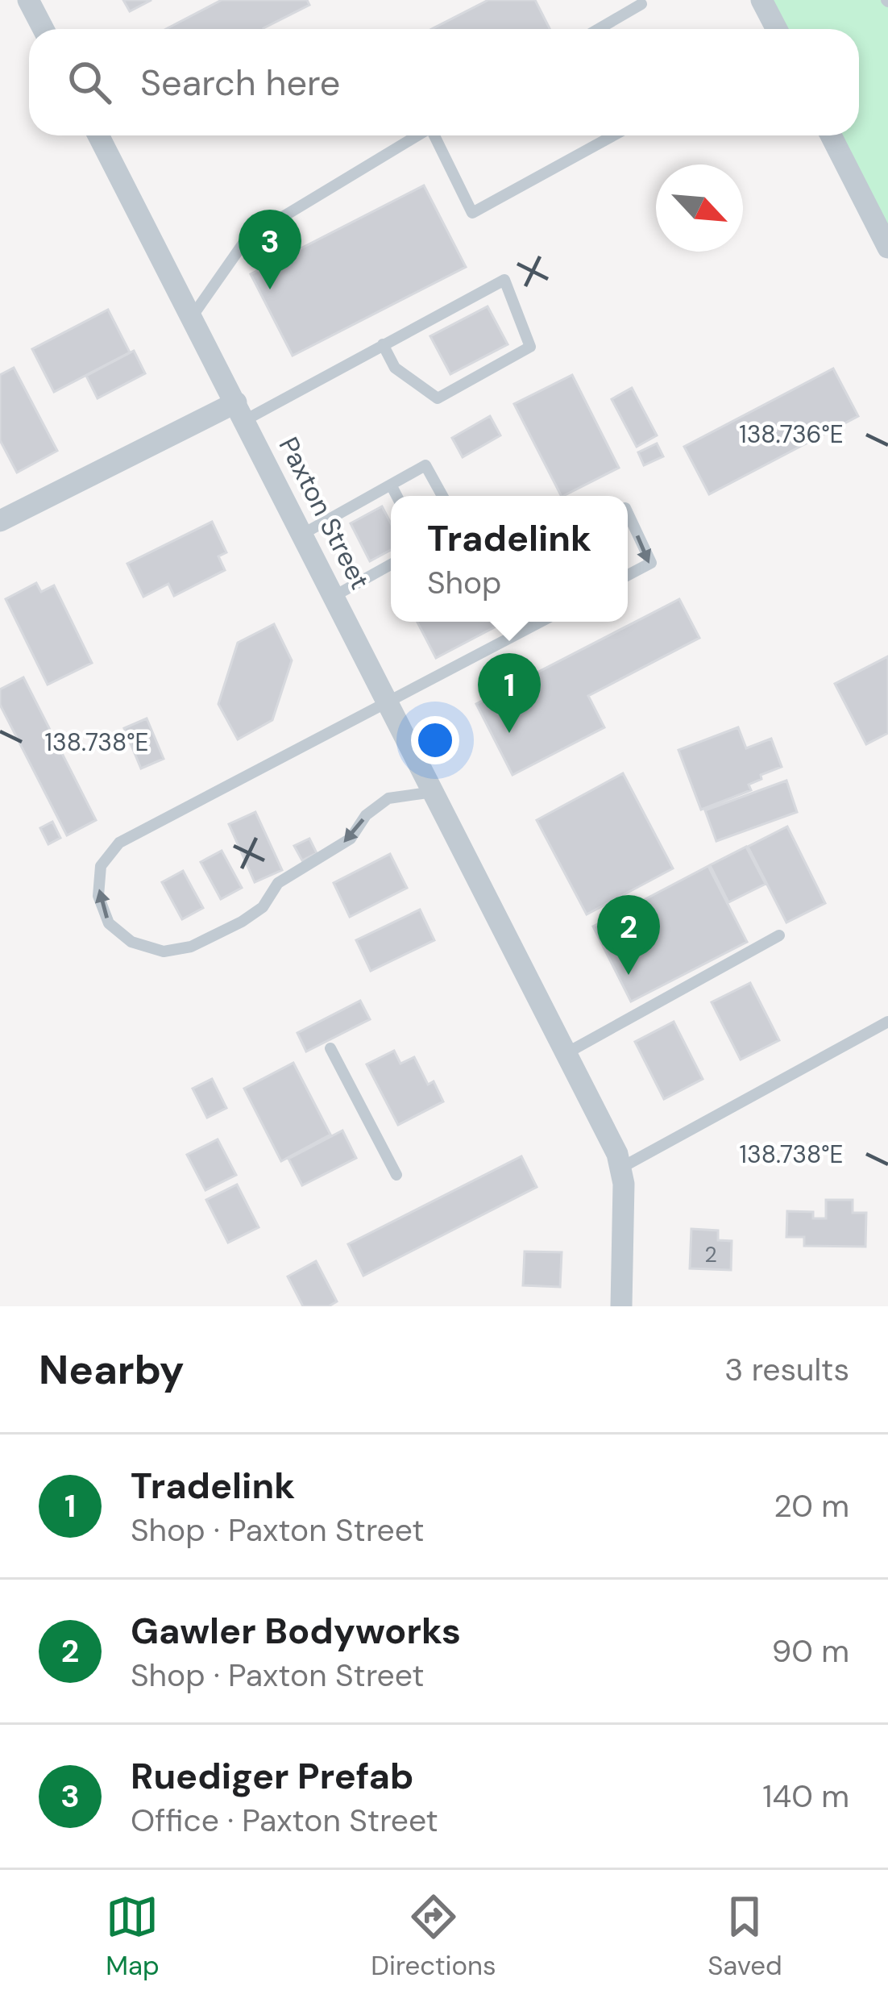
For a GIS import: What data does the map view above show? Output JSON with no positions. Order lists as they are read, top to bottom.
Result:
{
  "streets": {
    "street": ["Paxton Street"]
  },
  "house_numbers": ["2"],
  "north": "bottom right",
  "page": {
    "search": "Search here",
    "pins": ["3", "1", "2"],
    "popup": ["Tradelink", "Shop"],
    "heading": ["Nearby", "3 results"],
    "list": [
      {
        "mark": "1",
        "name": "Tradelink",
        "note": "Shop · Paxton Street",
        "value": "20 m"
      },
      {
        "mark": "2",
        "name": "Gawler Bodyworks",
        "note": "Shop · Paxton Street",
        "value": "90 m"
      },
      {
        "mark": "3",
        "name": "Ruediger Prefab",
        "note": "Office · Paxton Street",
        "value": "140 m"
      }
    ],
    "nav": ["Map", "Directions", "Saved"]
  },
  "coordinates": ["138.736°E", "138.738°E"]
}
